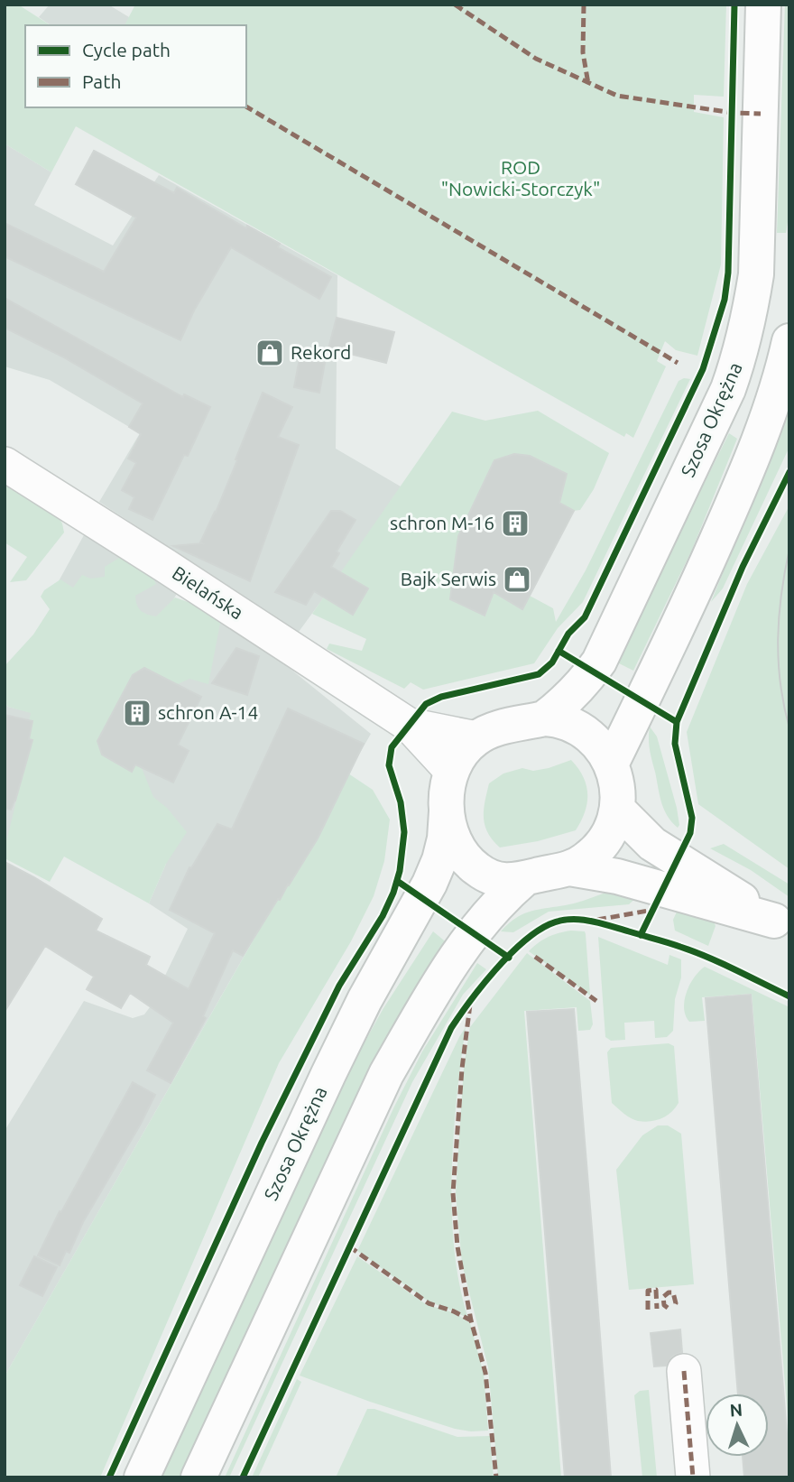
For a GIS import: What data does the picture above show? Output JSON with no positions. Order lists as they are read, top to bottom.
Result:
{
  "streets": {
    "street": ["Szosa Okrężna", "Bielańska"]
  },
  "crossings": [
    ["Szosa Okrężna", "Bielańska"]
  ],
  "parks": ["ROD \"Nowicki-Storczyk\""],
  "places": {
    "shop": ["Rekord", "Bajk Serwis"],
    "building": ["schron M-16", "schron A-14"]
  },
  "legend": ["Cycle path", "Path"],
  "north": "top"
}
